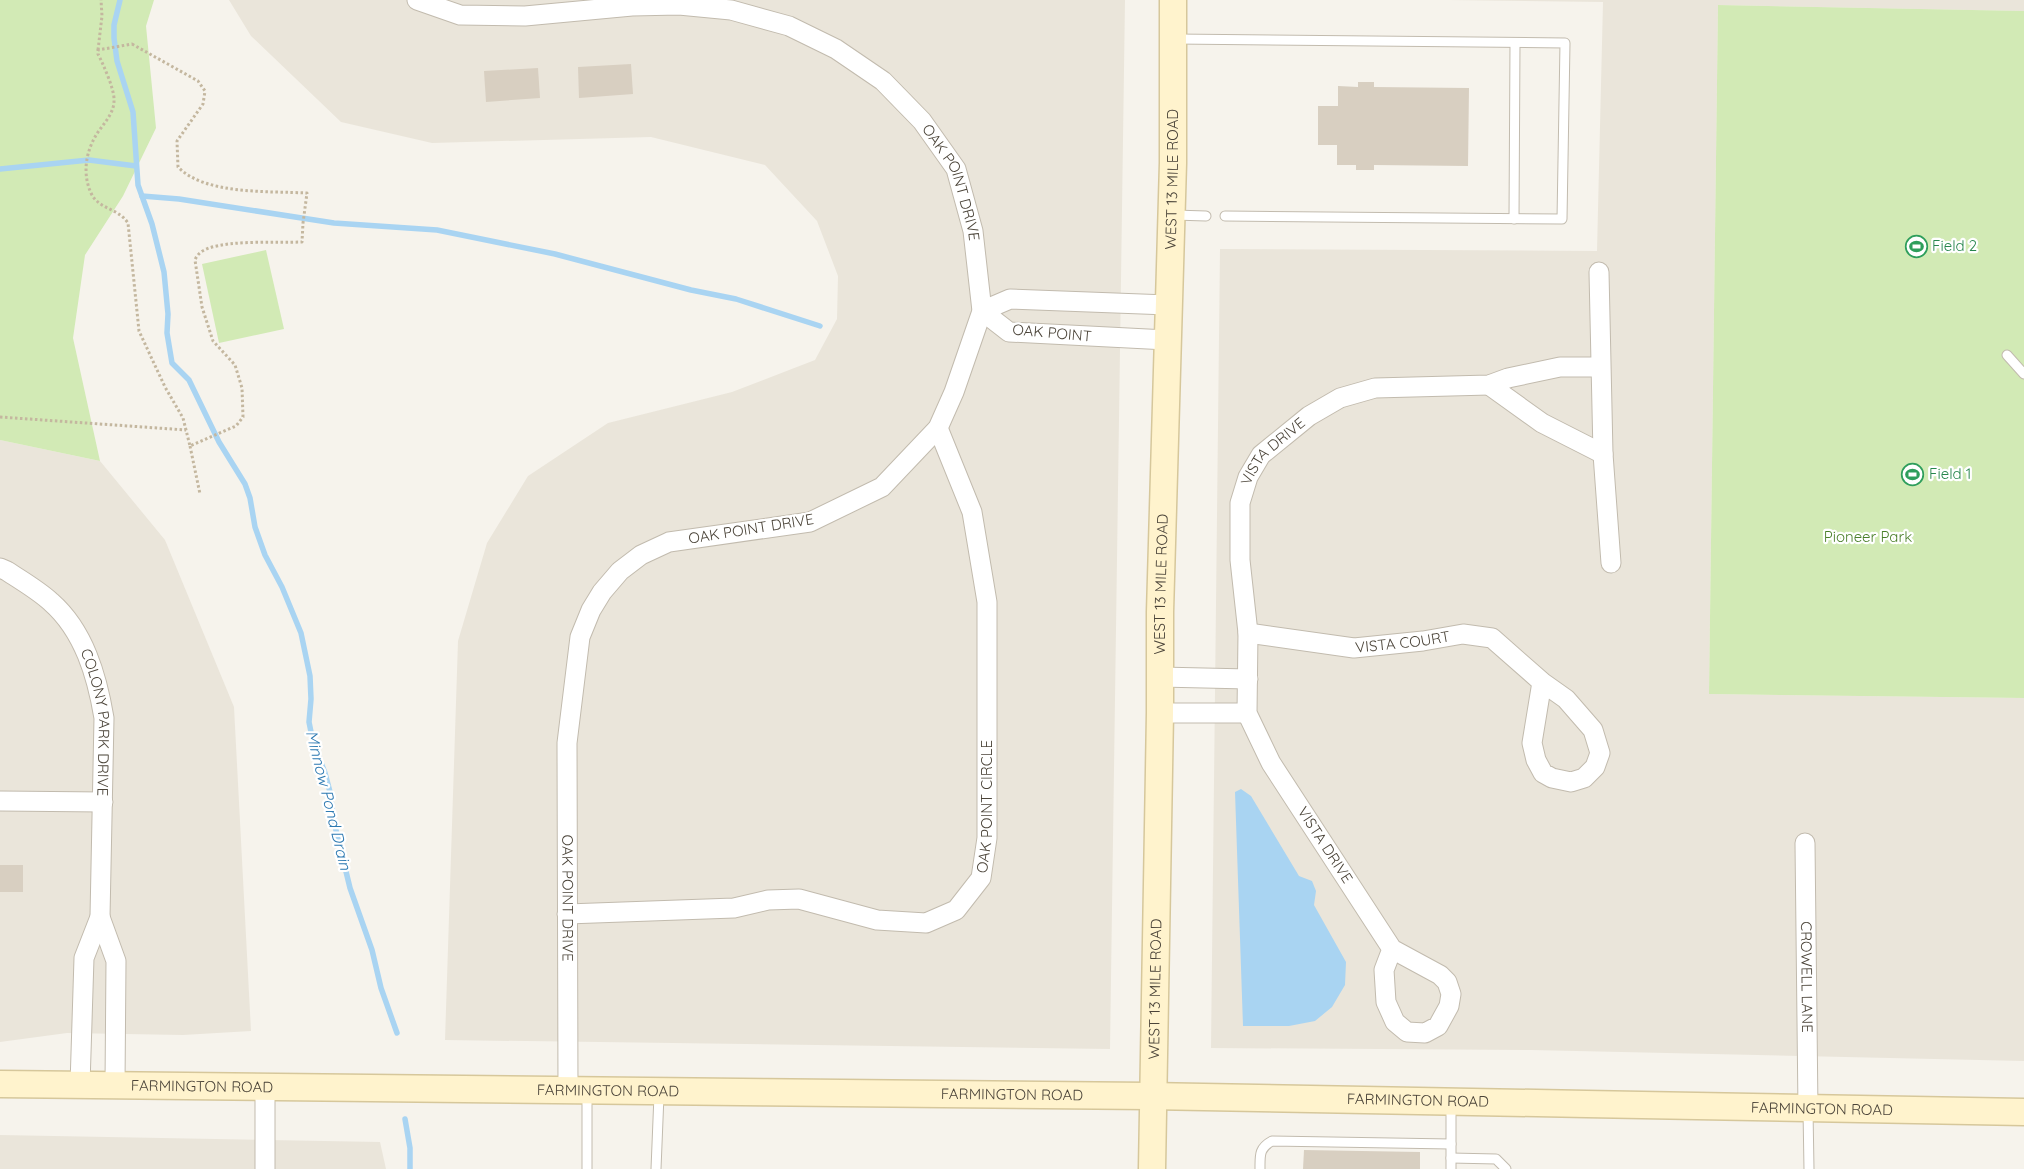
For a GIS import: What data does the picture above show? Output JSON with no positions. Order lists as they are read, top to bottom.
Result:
{
  "streets": {
    "street": [
      "WEST 13 MILE ROAD",
      "OAK POINT DRIVE",
      "OAK POINT",
      "VISTA DRIVE",
      "VISTA COURT",
      "COLONY PARK DRIVE",
      "OAK POINT CIRCLE",
      "CROWELL LANE",
      "FARMINGTON ROAD"
    ]
  },
  "crossings": [
    ["WEST 13 MILE ROAD", "OAK POINT"],
    ["WEST 13 MILE ROAD", "FARMINGTON ROAD"],
    ["OAK POINT DRIVE", "OAK POINT"],
    ["OAK POINT DRIVE", "OAK POINT CIRCLE"],
    ["OAK POINT DRIVE", "FARMINGTON ROAD"],
    ["VISTA DRIVE", "VISTA COURT"],
    ["COLONY PARK DRIVE", "FARMINGTON ROAD"],
    ["CROWELL LANE", "FARMINGTON ROAD"]
  ],
  "water": ["Minnow Pond Drain"],
  "parks": ["Pioneer Park"],
  "places": {
    "sports": ["Field 2", "Field 1"]
  }
}
